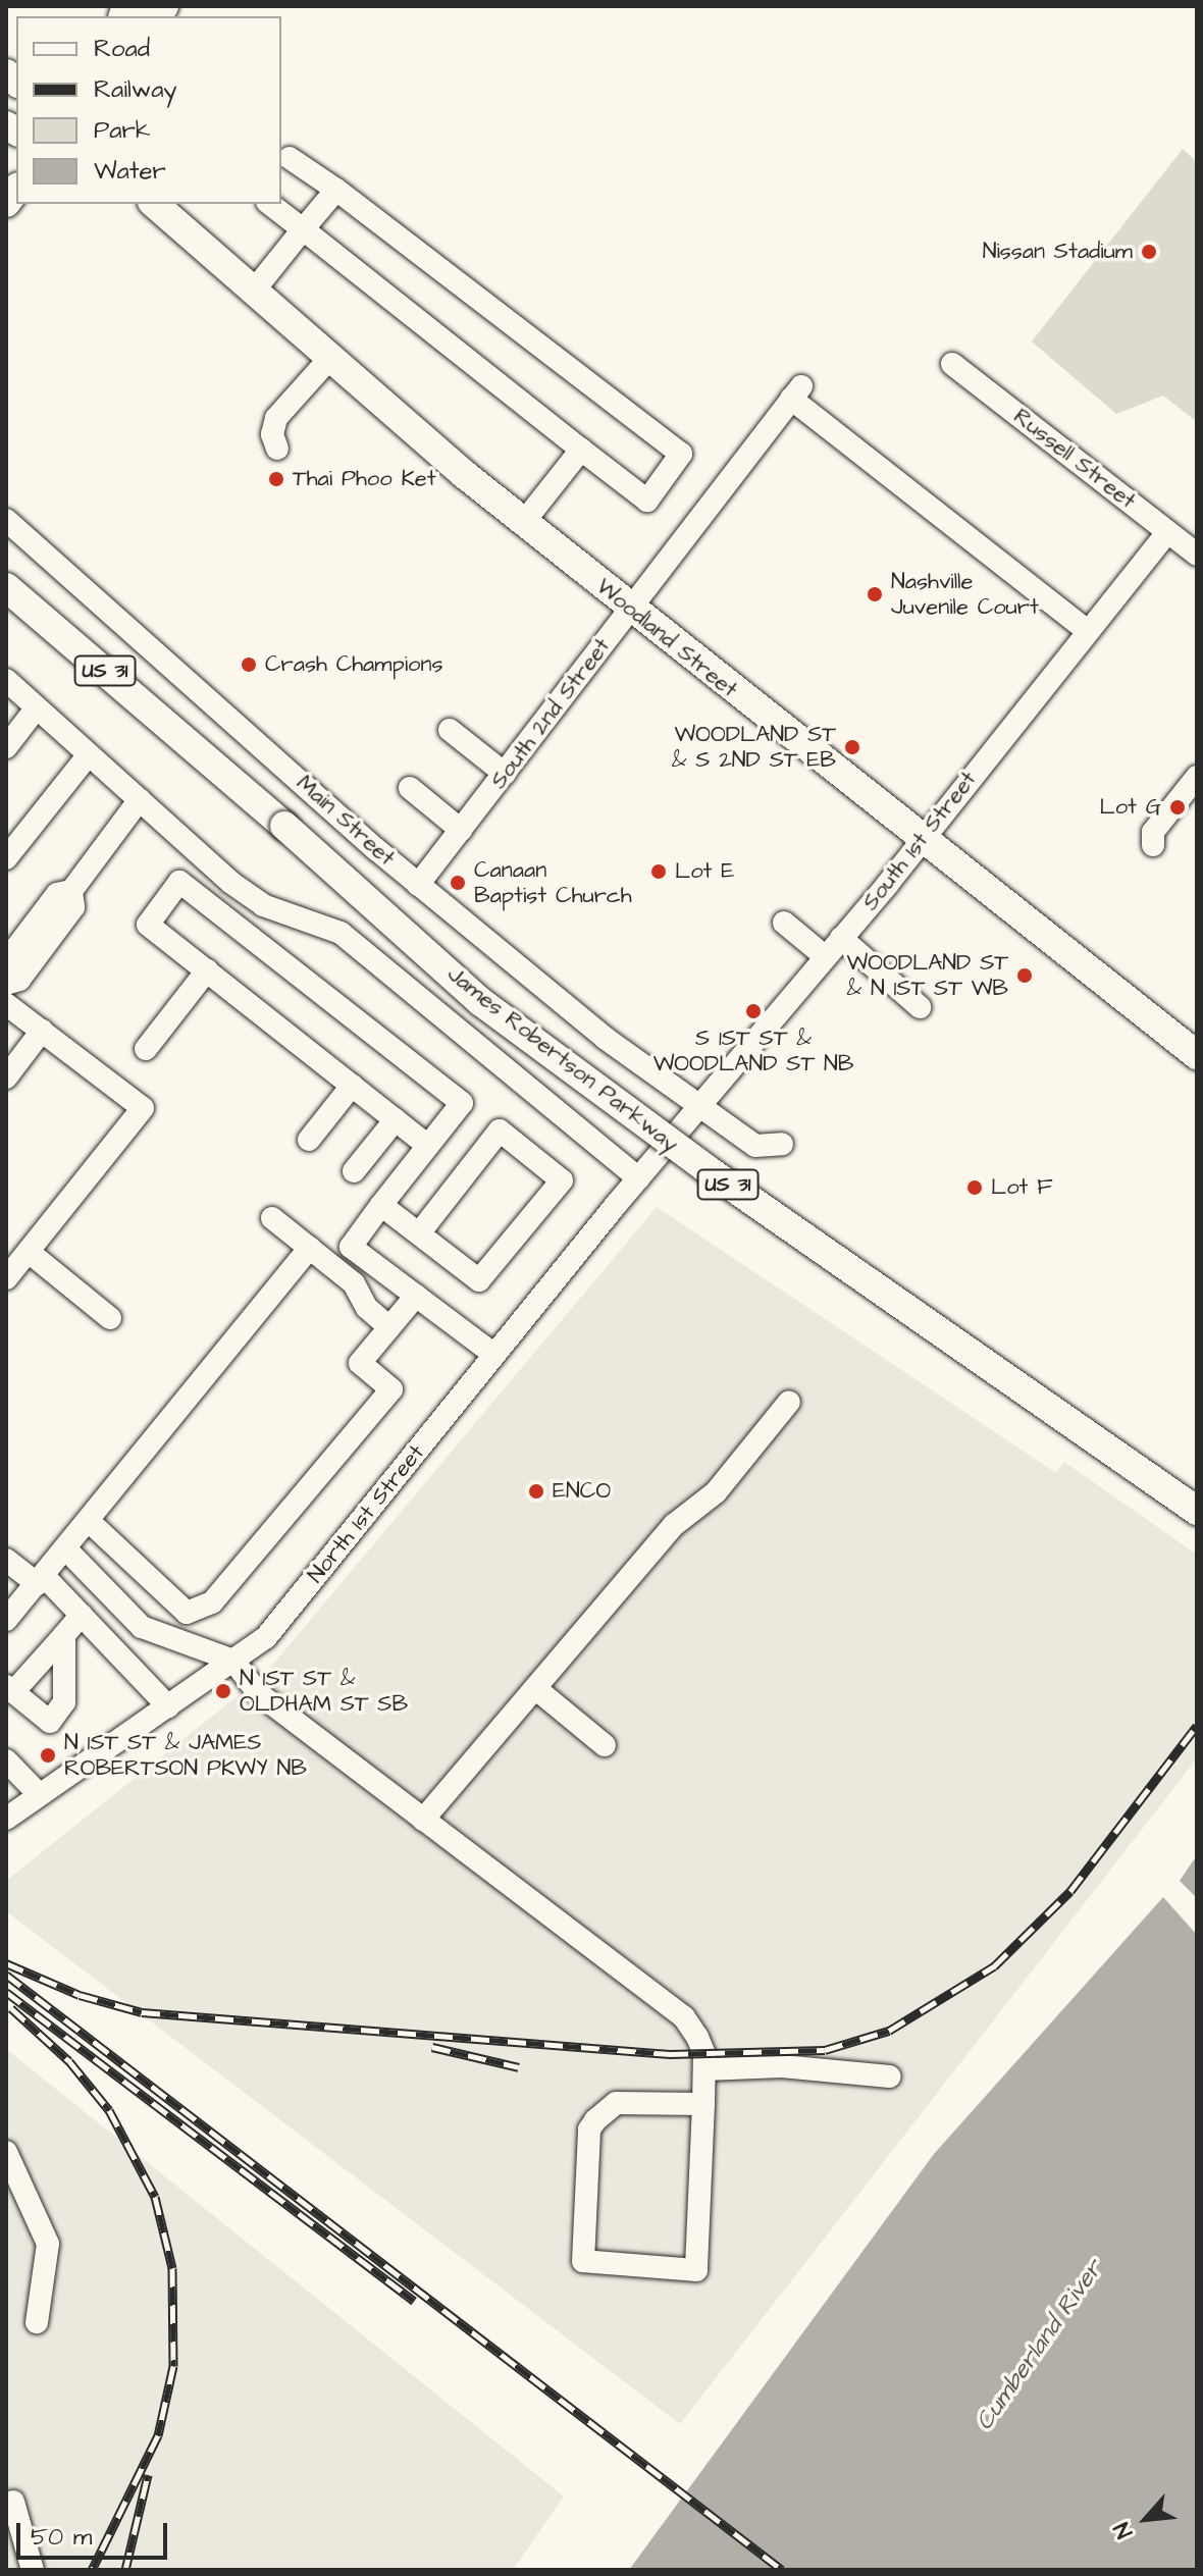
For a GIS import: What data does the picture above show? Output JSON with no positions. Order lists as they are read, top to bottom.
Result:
{
  "streets": {
    "main road": ["Woodland Street", "US 31", "James Robertson Parkway"],
    "street": [
      "Russell Street",
      "South 2nd Street",
      "Main Street",
      "South 1st Street",
      "North 1st Street"
    ]
  },
  "crossings": [
    ["Russell Street", "South 1st Street"],
    ["Woodland Street", "South 2nd Street"],
    ["Woodland Street", "South 1st Street"],
    ["South 2nd Street", "Main Street"],
    ["South 2nd Street", "South 1st Street"],
    ["Main Street", "South 1st Street"],
    ["South 1st Street", "North 1st Street"]
  ],
  "water": ["Cumberland River"],
  "places": [
    "Nissan Stadium",
    "Thai Phoo Ket",
    "Nashville Juvenile Court",
    "Crash Champions",
    "WOODLAND ST & S 2ND ST EB",
    "Lot G",
    "Lot E",
    "Canaan Baptist Church",
    "WOODLAND ST & N 1ST ST WB",
    "S 1ST ST & WOODLAND ST NB",
    "Lot F",
    "ENCO",
    "N 1ST ST & OLDHAM ST SB",
    "N 1ST ST & JAMES ROBERTSON PKWY NB"
  ],
  "legend": [
    "Road",
    "Railway",
    "Park",
    "Water"
  ],
  "scale_bar": "50 m",
  "north": "bottom left"
}
